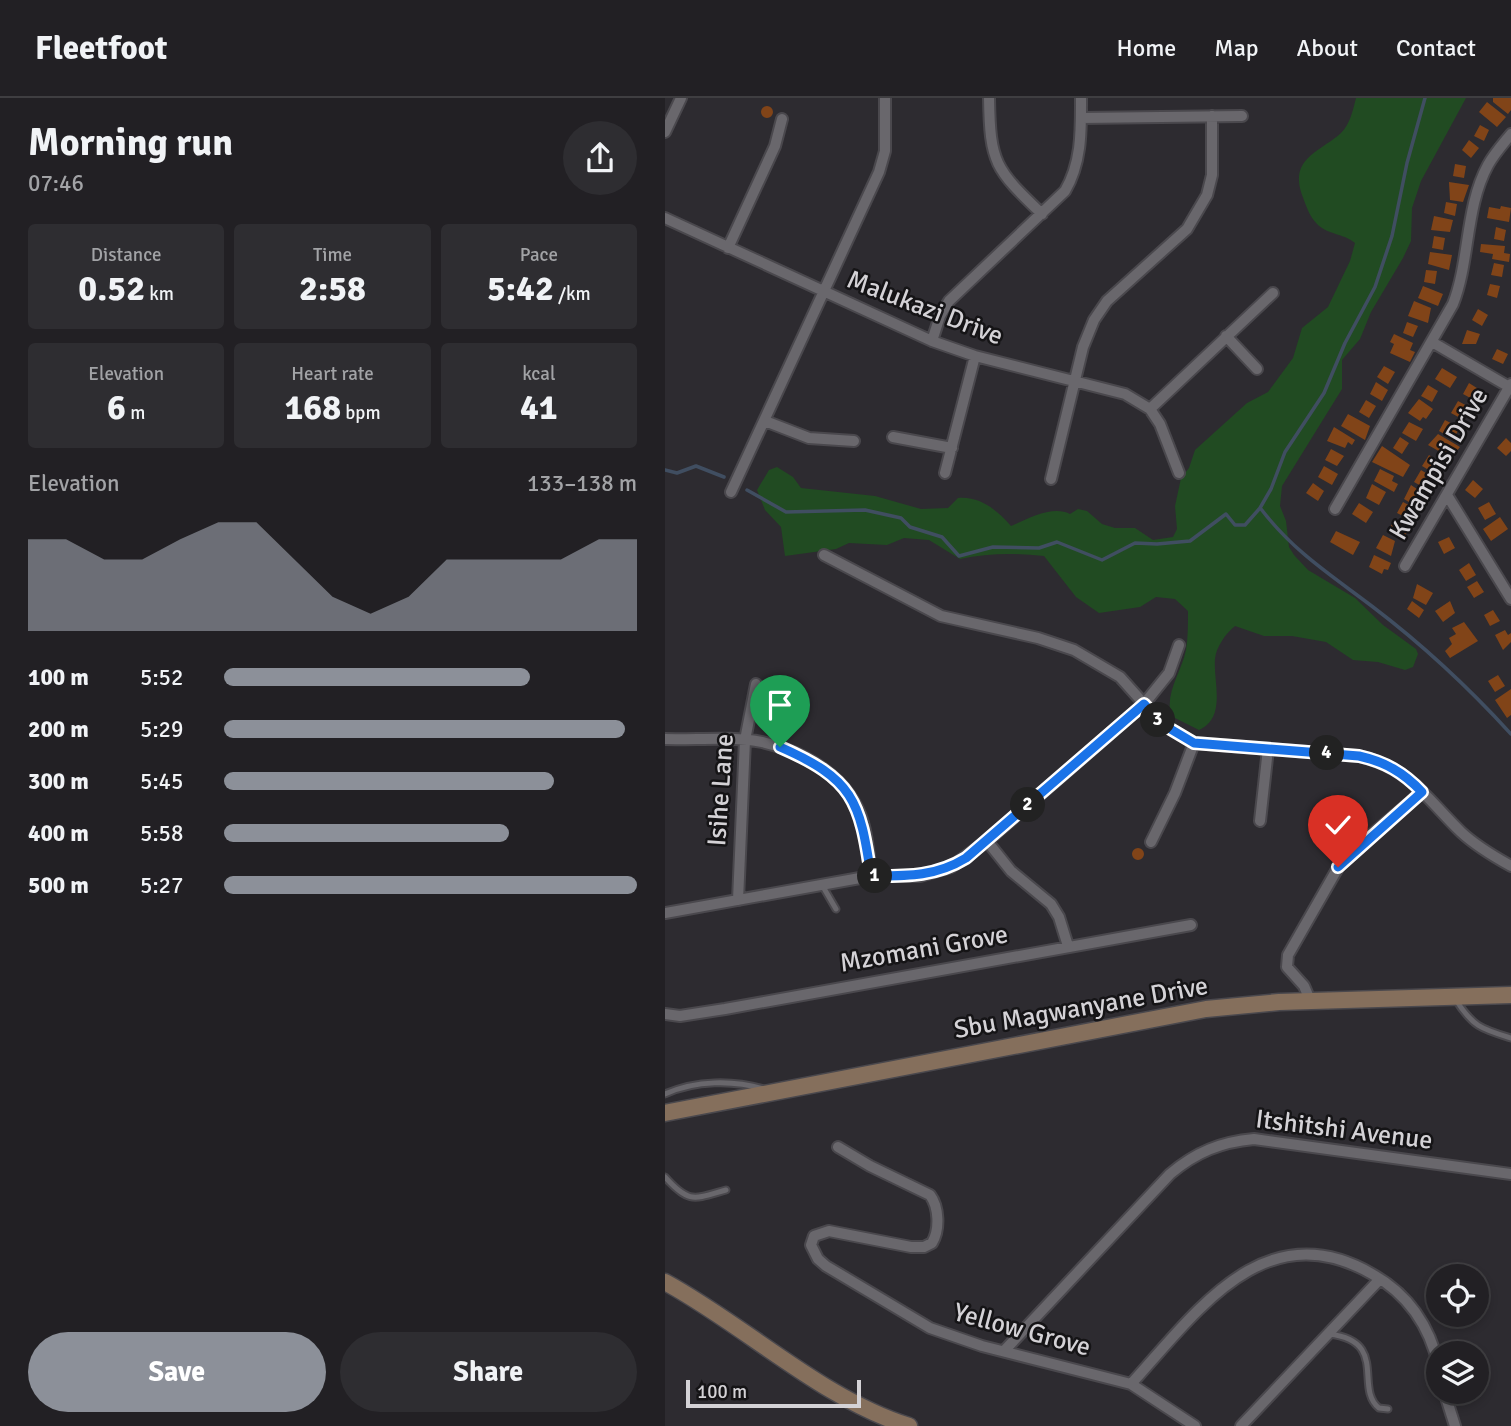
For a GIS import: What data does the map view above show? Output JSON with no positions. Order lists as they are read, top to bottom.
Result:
{
  "streets": {
    "main road": ["Sbu Magwanyane Drive"],
    "street": [
      "Malukazi Drive",
      "Kwampisi Drive",
      "Isihe Lane",
      "Mzomani Grove",
      "Itshitshi Avenue",
      "Yellow Grove"
    ]
  },
  "crossings": [
    ["Itshitshi Avenue", "Yellow Grove"]
  ],
  "scale_bar": "100 m",
  "page": {
    "header": "Fleetfoot",
    "nav": [
      "Home",
      "Map",
      "About",
      "Contact"
    ],
    "heading": ["Morning run", "07:46"],
    "stats": [
      ["Distance", "0.52 km"],
      ["Time", "2:58"],
      ["Pace", "5:42 /km"],
      ["Elevation", "6 m"],
      ["Heart rate", "168 bpm"],
      ["kcal", "41"]
    ],
    "chart": ["Elevation", "133–138 m"],
    "list": [
      {
        "name": "100 m",
        "note": "5:52"
      },
      {
        "name": "200 m",
        "note": "5:29"
      },
      {
        "name": "300 m",
        "note": "5:45"
      },
      {
        "name": "400 m",
        "note": "5:58"
      },
      {
        "name": "500 m",
        "note": "5:27"
      }
    ],
    "pins": [
      "3",
      "4",
      "2",
      "1"
    ],
    "buttons": ["Save", "Share"],
    "scale": "100 m"
  }
}
